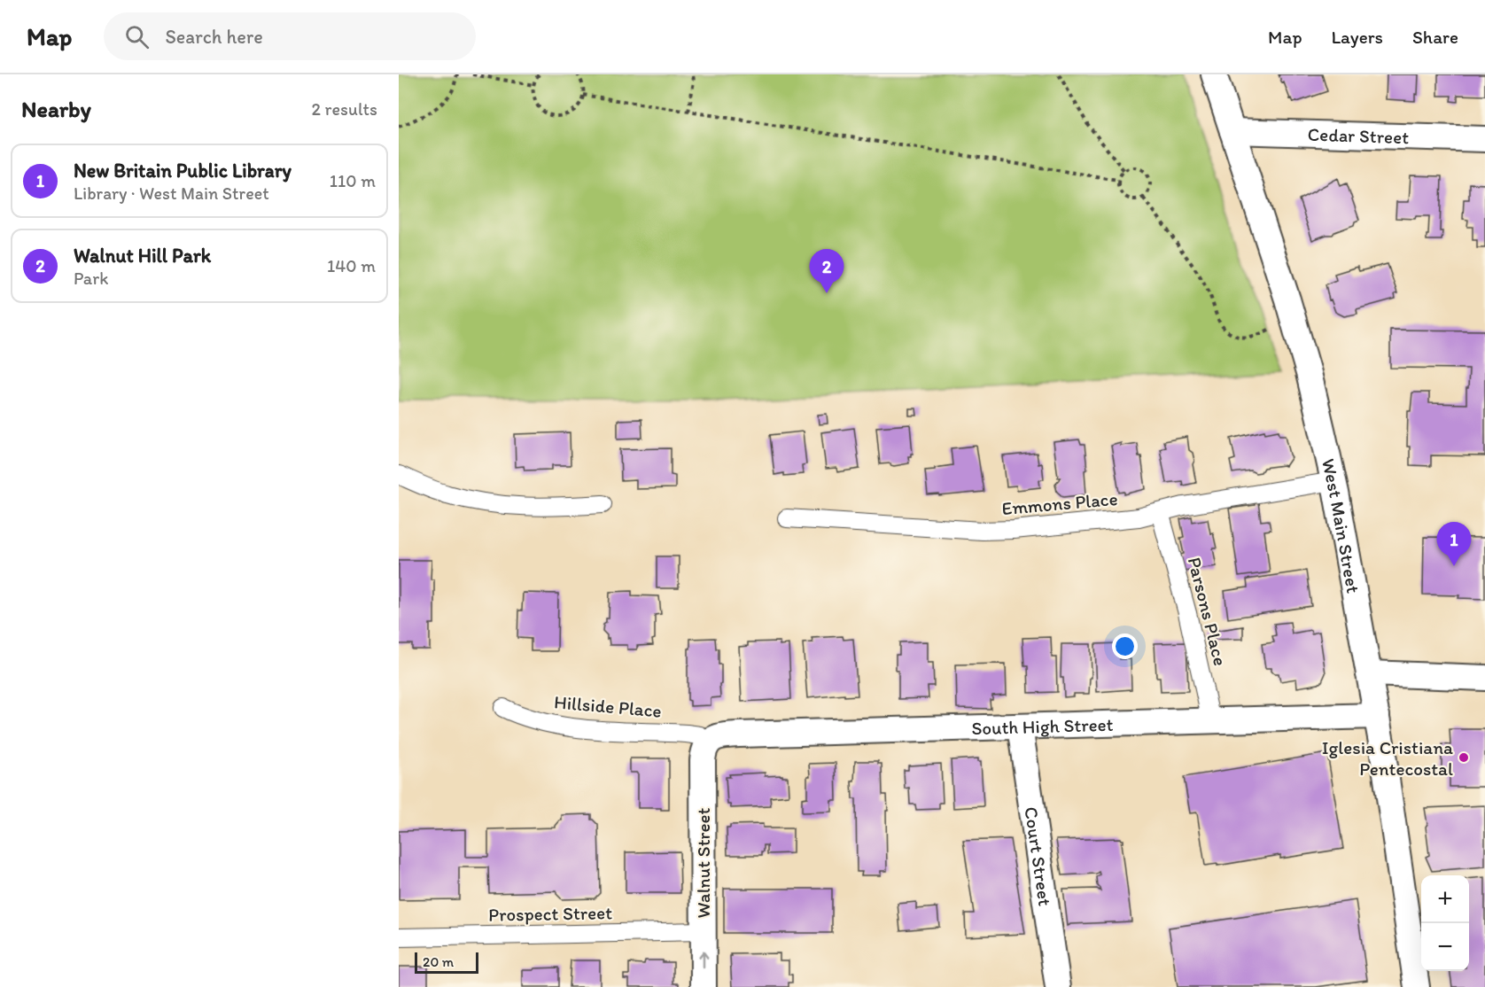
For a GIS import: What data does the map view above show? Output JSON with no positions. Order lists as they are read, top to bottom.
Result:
{
  "streets": {
    "street": [
      "Cedar Street",
      "Emmons Place",
      "West Main Street",
      "Parsons Place",
      "Hillside Place",
      "South High Street",
      "Court Street",
      "Walnut Street",
      "Prospect Street"
    ]
  },
  "crossings": [
    ["Cedar Street", "West Main Street"],
    ["Emmons Place", "West Main Street"],
    ["Emmons Place", "Parsons Place"],
    ["West Main Street", "South High Street"],
    ["Parsons Place", "South High Street"],
    ["Hillside Place", "South High Street"],
    ["Hillside Place", "Walnut Street"],
    ["South High Street", "Court Street"],
    ["South High Street", "Walnut Street"],
    ["Walnut Street", "Prospect Street"]
  ],
  "places": ["Iglesia Cristiana Pentecostal"],
  "scale_bar": "20 m",
  "page": {
    "header": "Map",
    "search": "Search here",
    "nav": ["Map", "Layers", "Share"],
    "heading": ["Nearby", "2 results"],
    "list": [
      {
        "mark": "1",
        "name": "New Britain Public Library",
        "note": "Library · West Main Street",
        "value": "110 m"
      },
      {
        "mark": "2",
        "name": "Walnut Hill Park",
        "note": "Park",
        "value": "140 m"
      }
    ],
    "pins": ["2", "1"],
    "map_buttons": ["+", "−"],
    "scale": "20 m"
  }
}
